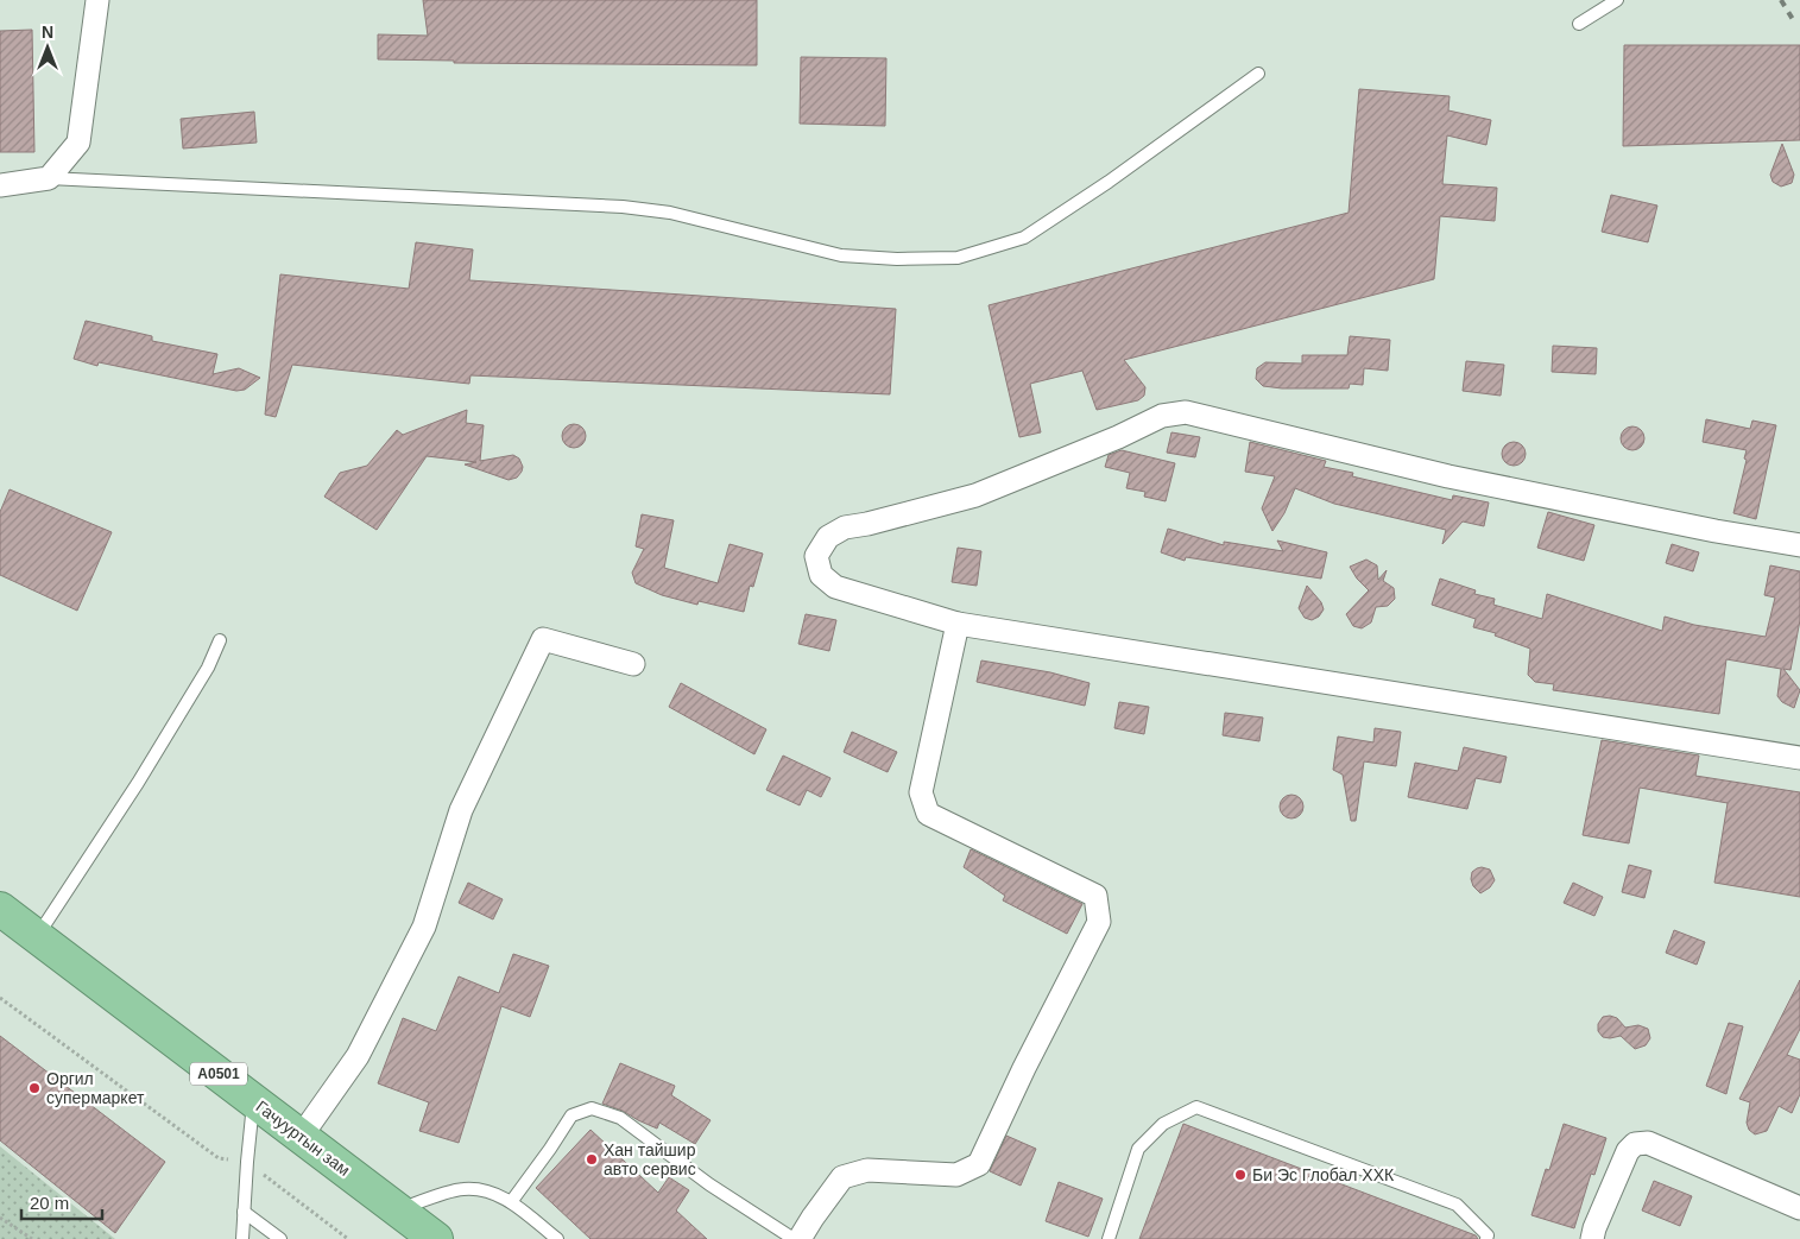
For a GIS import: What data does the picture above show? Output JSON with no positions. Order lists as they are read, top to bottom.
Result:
{
  "streets": {
    "highway": ["A0501", "Гачууртын зам"]
  },
  "places": ["Оргил супермаркет", "Хан тайшир авто сервис", "Би Эс Глобал ХХК"],
  "scale_bar": "20 m",
  "north": "top"
}
